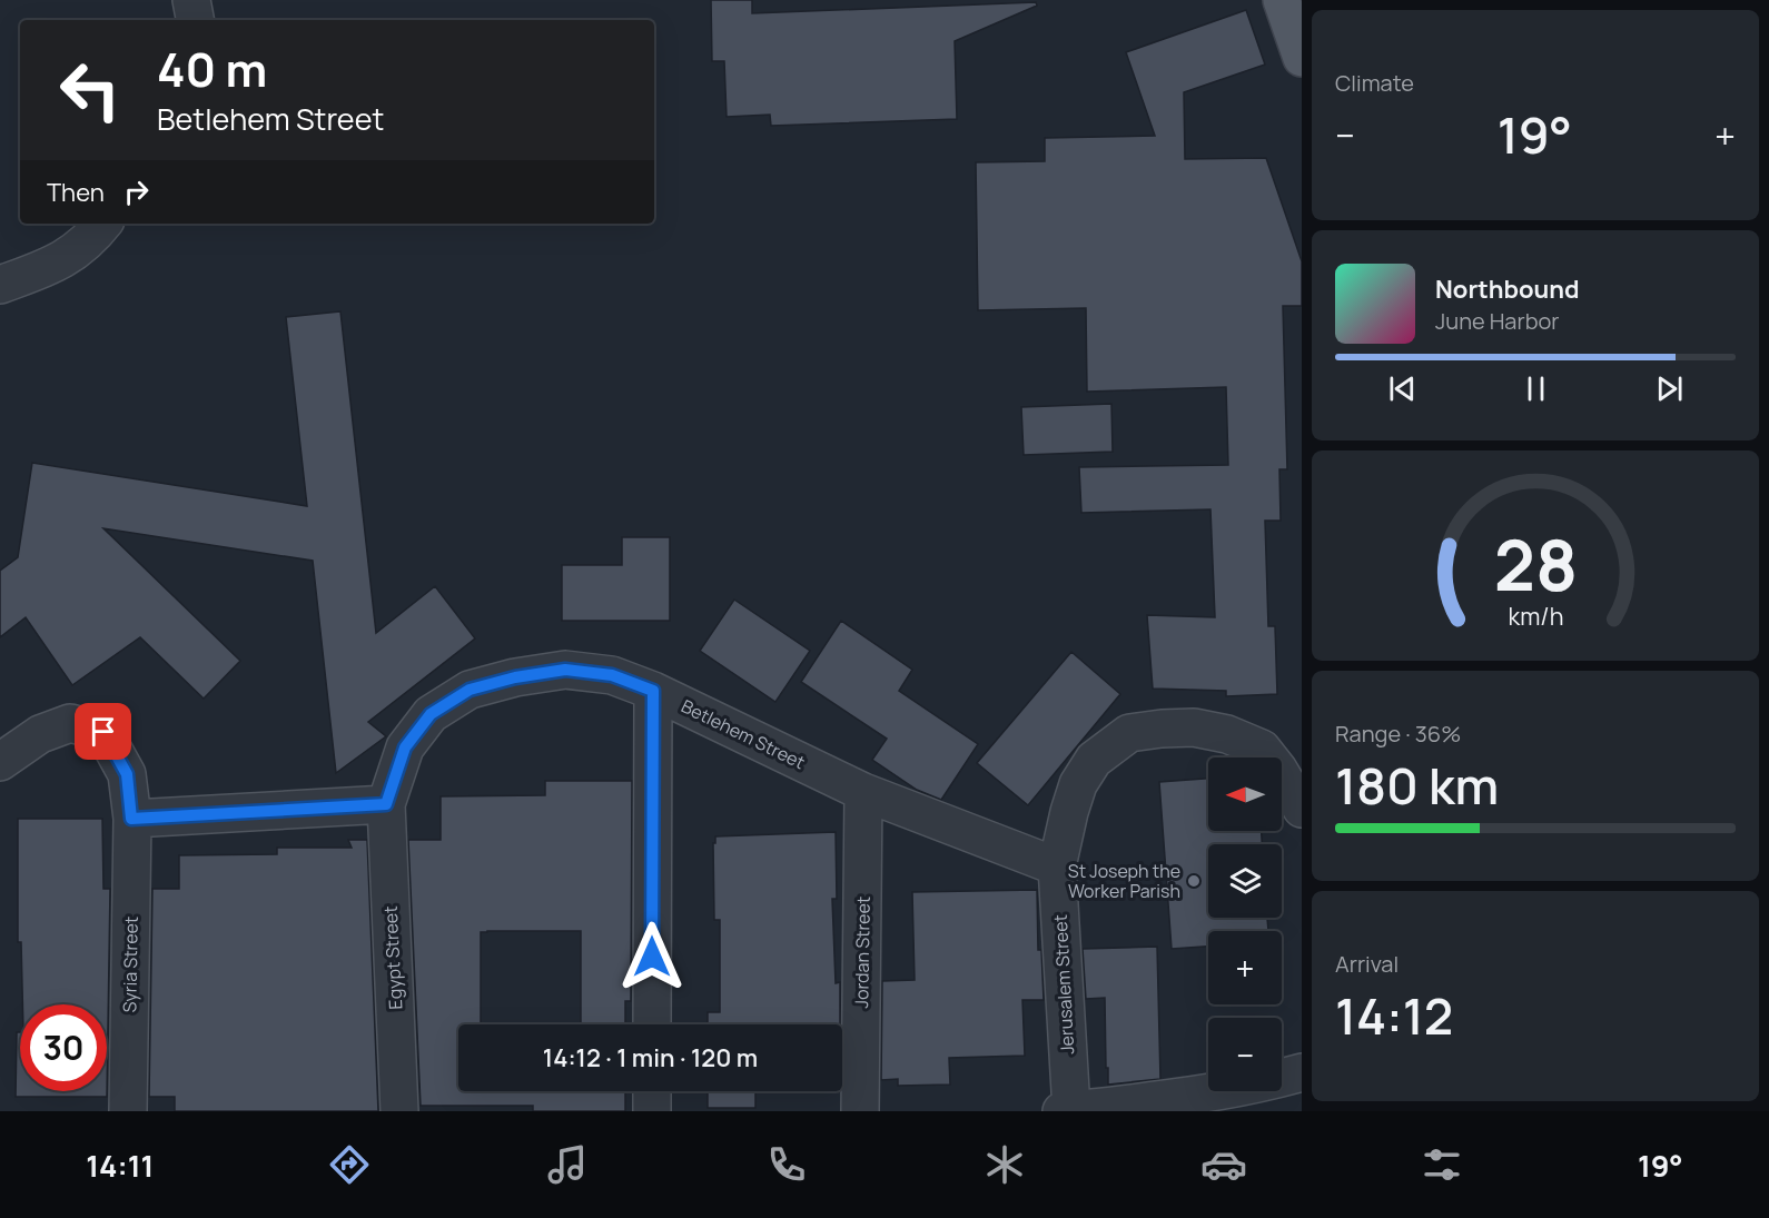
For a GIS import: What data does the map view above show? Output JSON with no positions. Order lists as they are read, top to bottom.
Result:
{
  "streets": {
    "street": [
      "Betlehem Street",
      "Jordan Street",
      "Egypt Street",
      "Syria Street",
      "Jerusalem Street"
    ]
  },
  "crossings": [
    ["Betlehem Street", "Jordan Street"],
    ["Betlehem Street", "Egypt Street"],
    ["Betlehem Street", "Jerusalem Street"]
  ],
  "places": ["St Joseph the Worker Parish"],
  "north": "left",
  "page": {
    "tile": [
      "Climate",
      ["Range · 36%", "180 km"],
      ["Arrival", "14:12"]
    ],
    "turn": ["40 m", "Betlehem Street"],
    "heat": ["−", "19°", "+"],
    "then": "Then",
    "song": ["Northbound", "June Harbor"],
    "map_buttons": ["+", "−"],
    "limit": "30",
    "trip": "14:12 · 1 min · 120 m",
    "tabs": ["14:11", "19°"],
    "gauge": ["28", "km/h"]
  }
}
